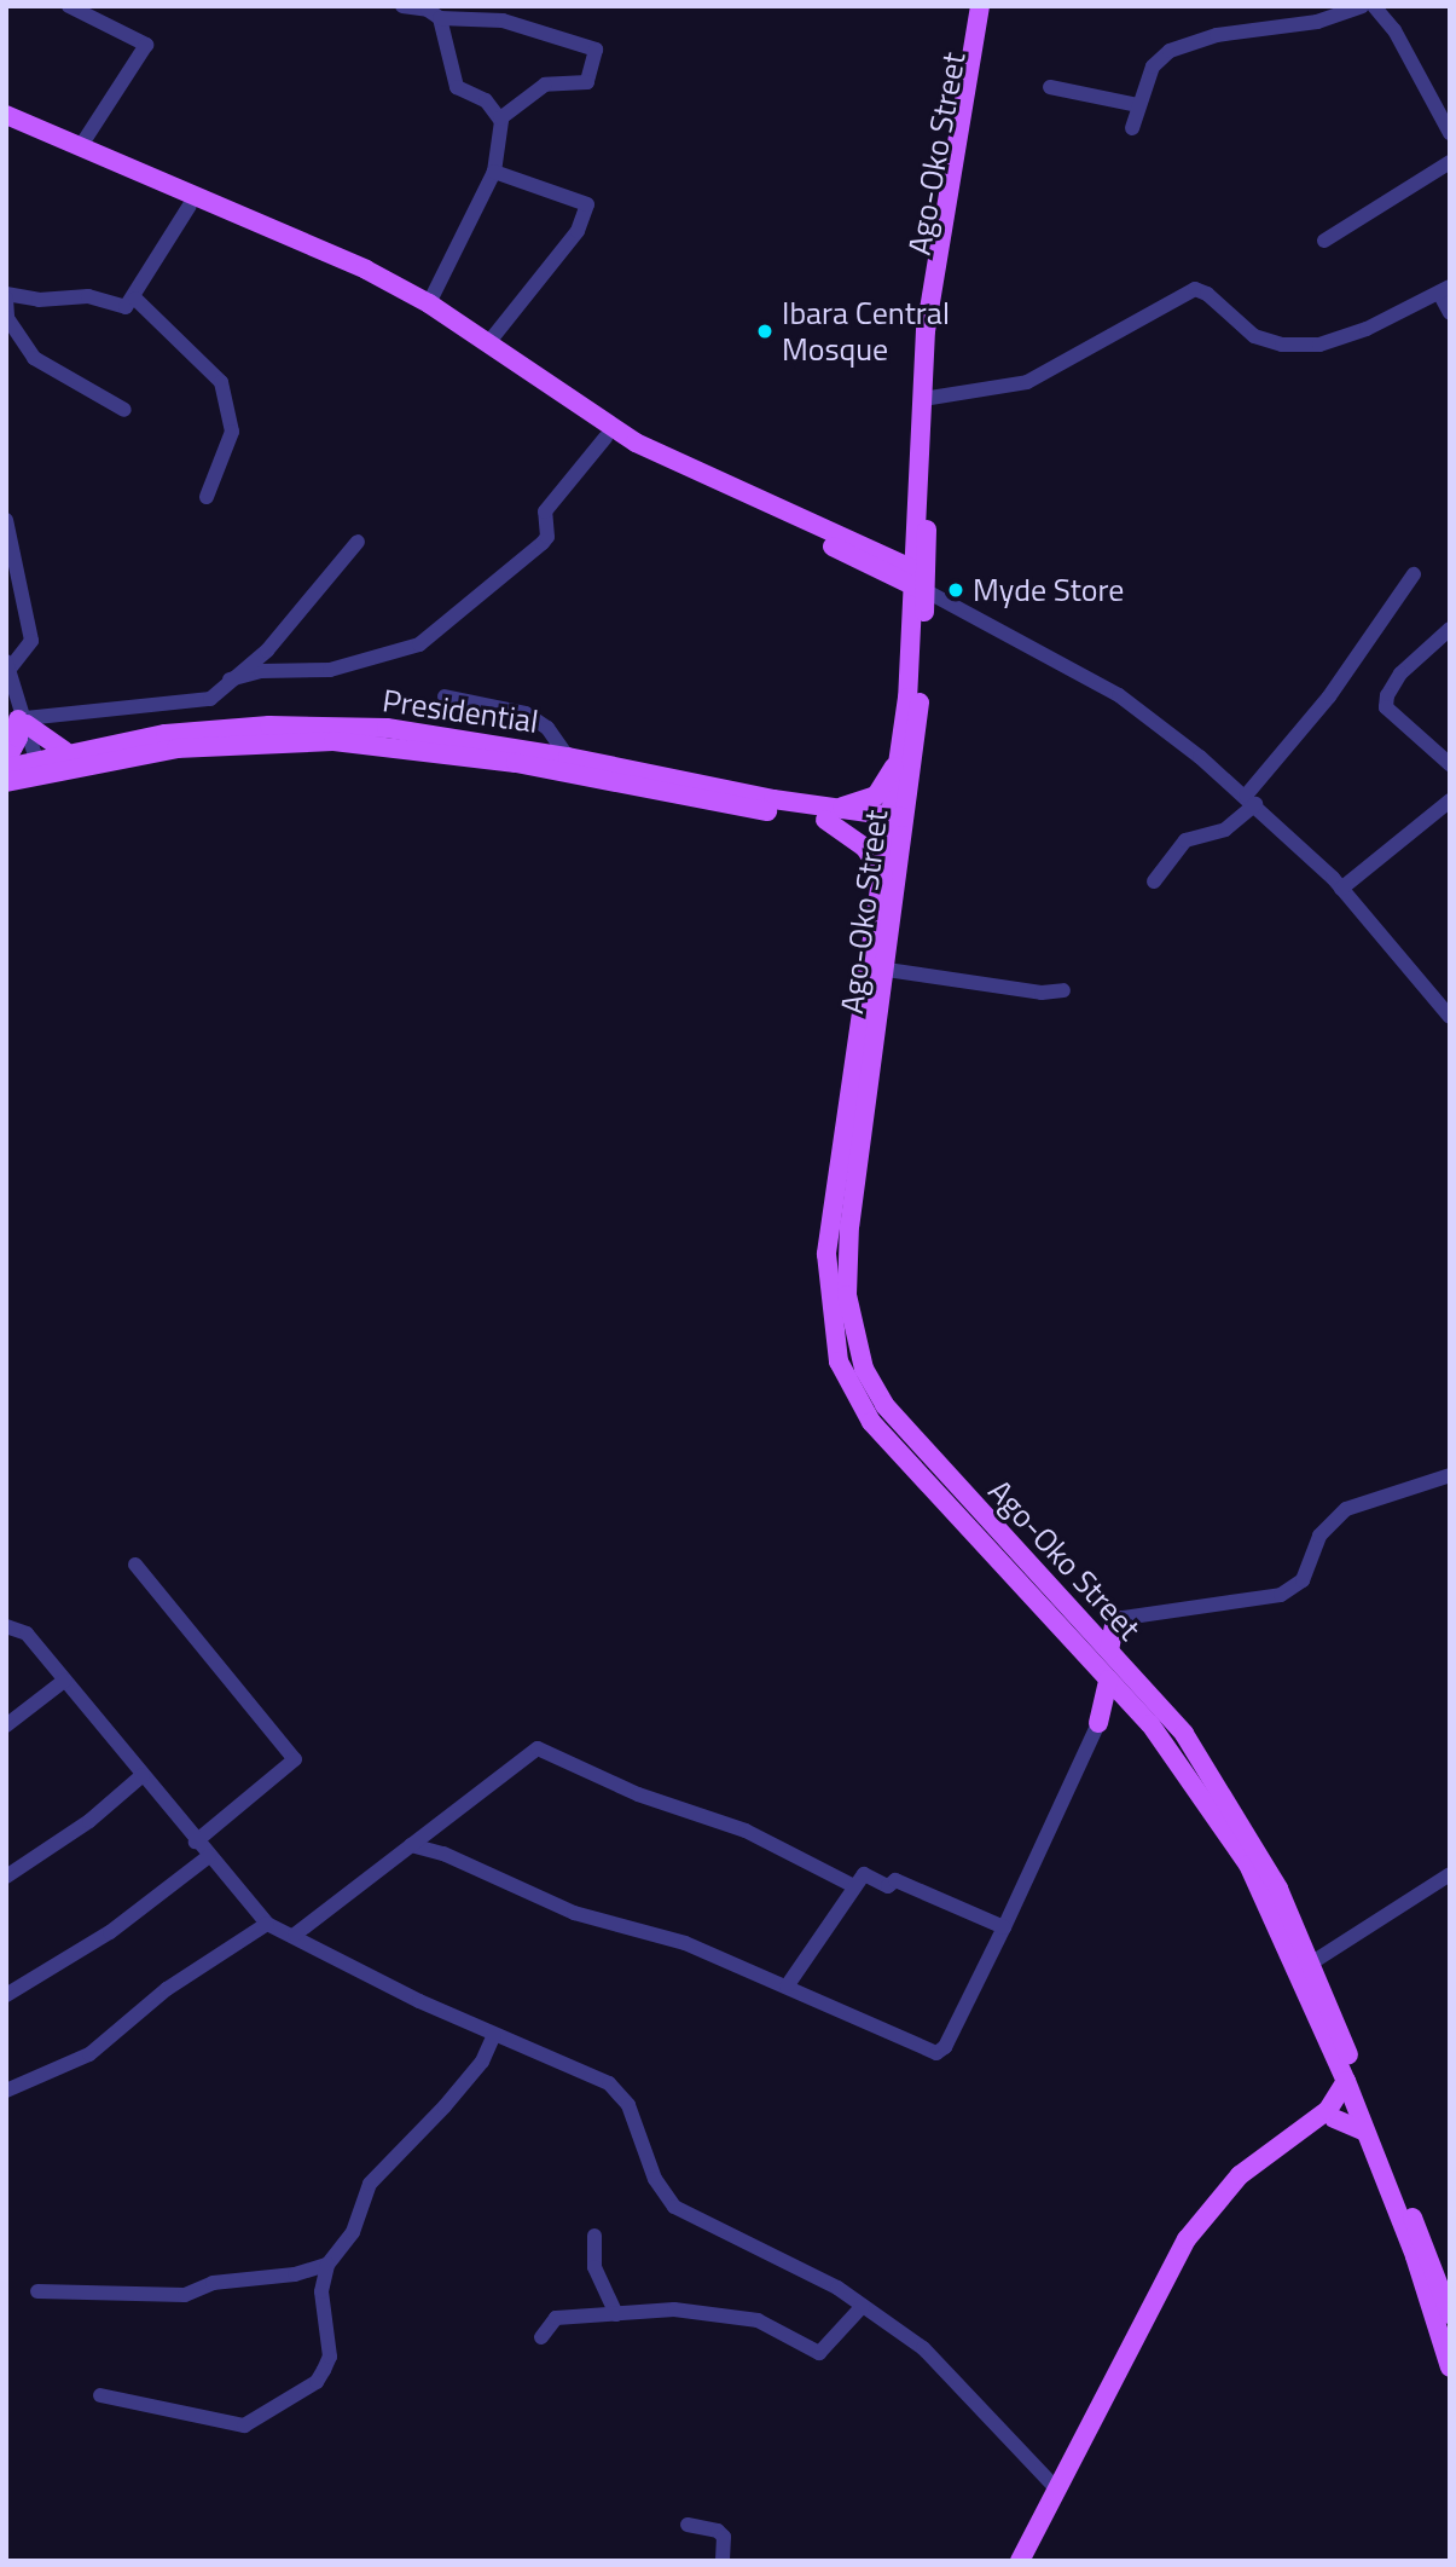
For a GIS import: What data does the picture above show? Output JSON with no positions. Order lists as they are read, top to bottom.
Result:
{
  "streets": {
    "main road": ["Ago-Oko Street", "Presidential"]
  },
  "crossings": [
    ["Ago-Oko Street", "Presidential"]
  ],
  "places": ["Ibara Central Mosque", "Myde Store"]
}
